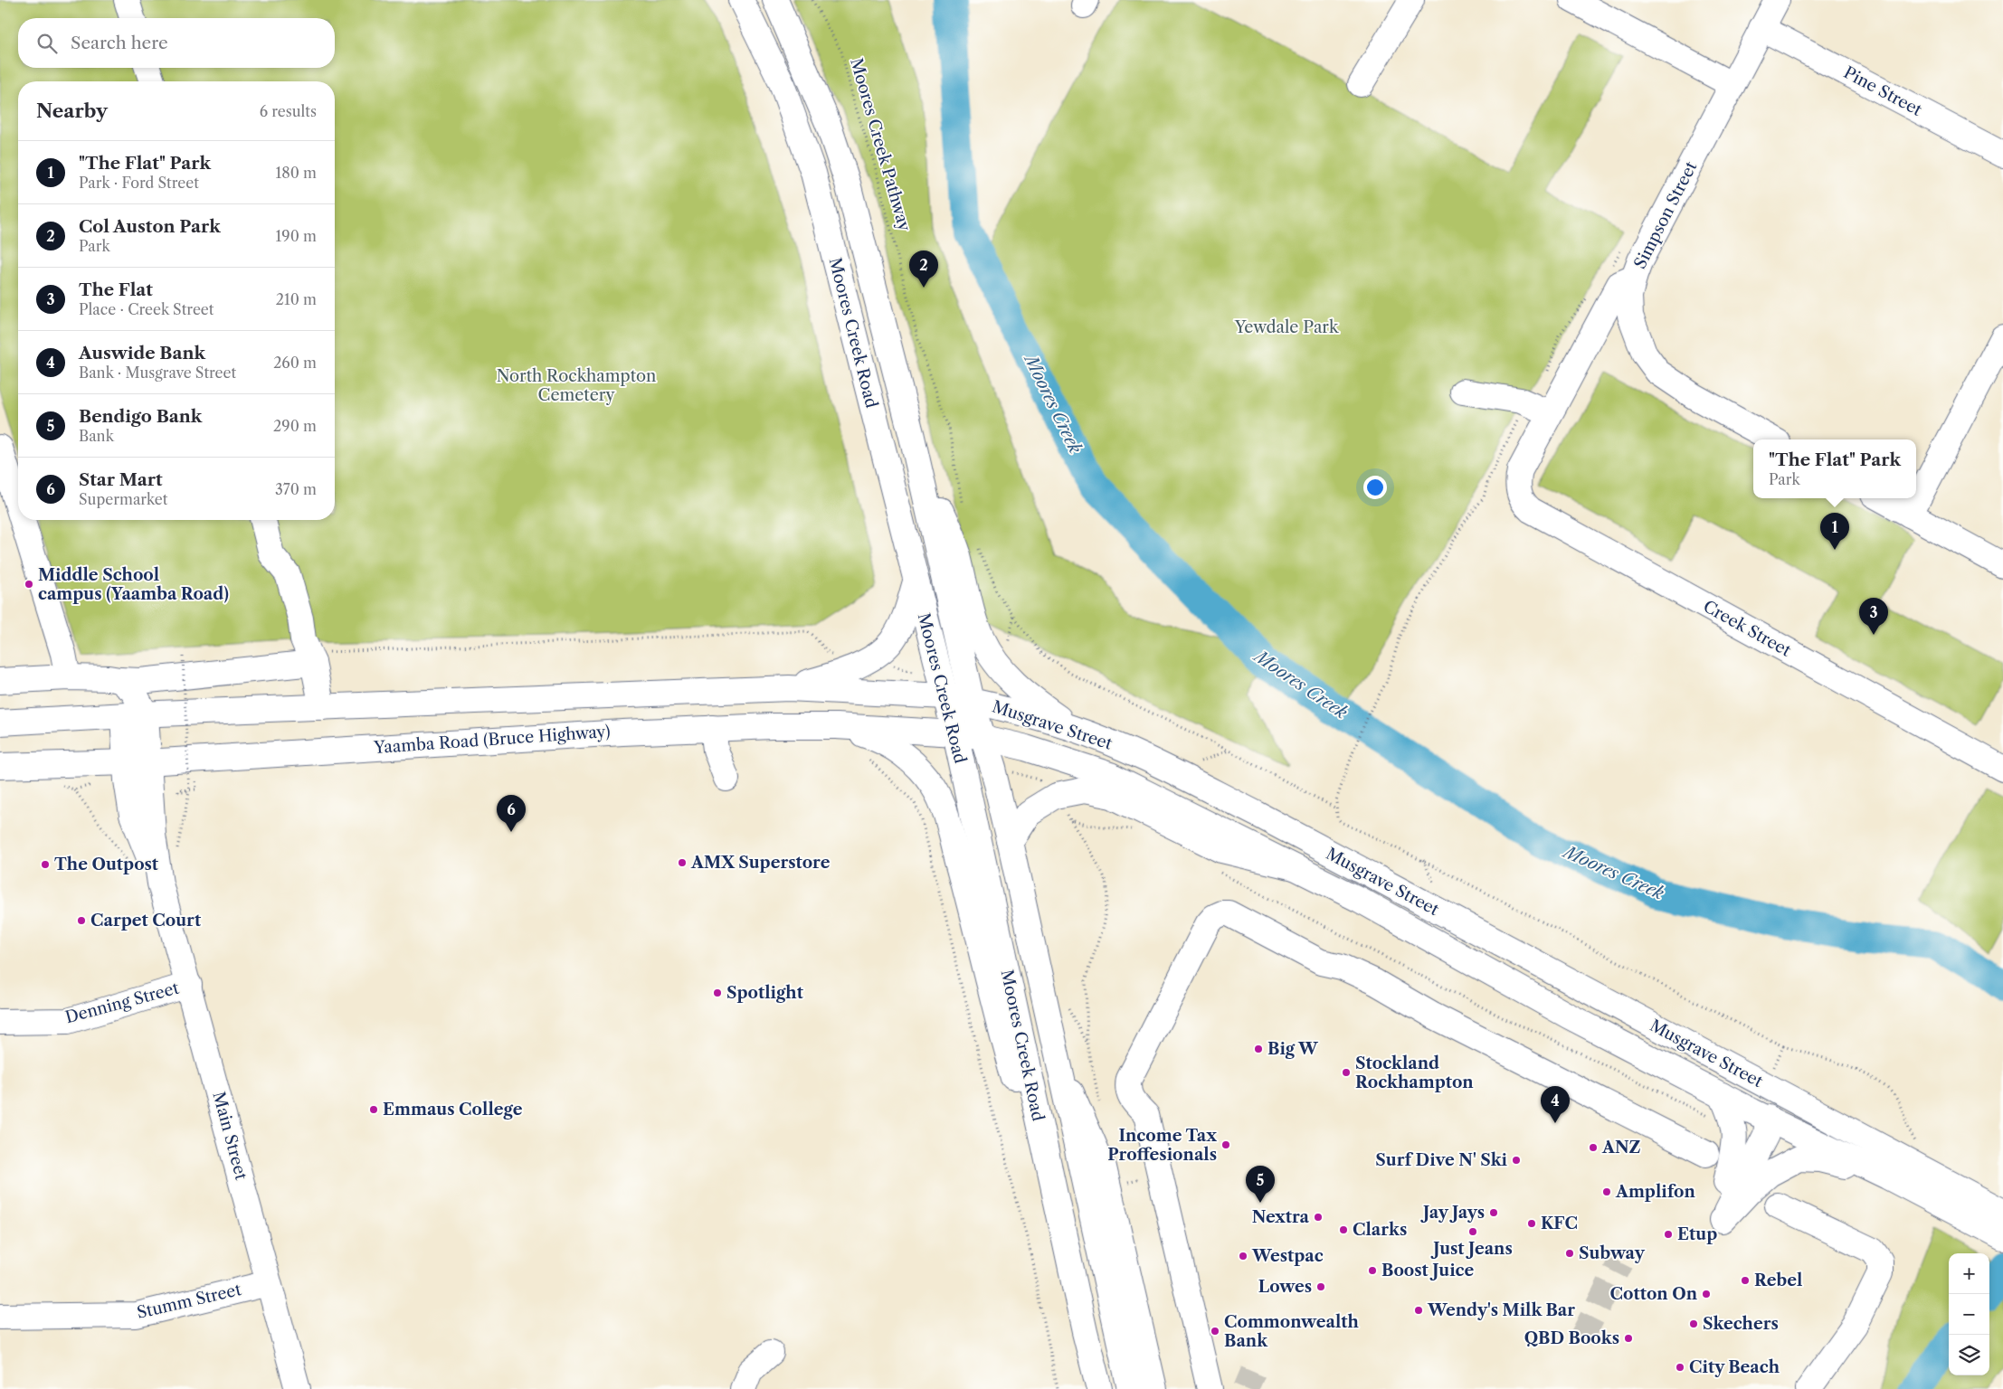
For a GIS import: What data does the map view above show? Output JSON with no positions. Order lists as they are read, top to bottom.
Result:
{
  "streets": {
    "main road": [
      "Pine Street",
      "Simpson Street",
      "Moores Creek Road",
      "Creek Street",
      "Musgrave Street",
      "Yaamba Road (Bruce Highway)",
      "Denning Street",
      "Main Street",
      "Stumm Street"
    ],
    "path": ["Moores Creek Pathway"]
  },
  "crossings": [
    ["Pine Street", "Simpson Street"],
    ["Simpson Street", "Creek Street"],
    ["Moores Creek Road", "Musgrave Street"],
    ["Moores Creek Road", "Yaamba Road (Bruce Highway)"],
    ["Musgrave Street", "Yaamba Road (Bruce Highway)"],
    ["Yaamba Road (Bruce Highway)", "Main Street"],
    ["Denning Street", "Main Street"],
    ["Main Street", "Stumm Street"]
  ],
  "water": ["Moores Creek"],
  "parks": ["Yewdale Park", "North Rockhampton Cemetery"],
  "places": [
    "Middle School campus (Yaamba Road)",
    "AMX Superstore",
    "The Outpost",
    "Carpet Court",
    "Spotlight",
    "Big W",
    "Stockland Rockhampton",
    "Emmaus College",
    "Income Tax Proffesionals",
    "ANZ",
    "Surf Dive N' Ski",
    "Amplifon",
    "Jay Jays",
    "Nextra",
    "KFC",
    "Clarks",
    "Just Jeans",
    "Etup",
    "Subway",
    "Westpac",
    "Boost Juice",
    "Rebel",
    "Lowes",
    "Cotton On",
    "Wendy's Milk Bar",
    "Skechers",
    "Commonwealth Bank",
    "QBD Books",
    "City Beach"
  ],
  "page": {
    "search": "Search here",
    "heading": ["Nearby", "6 results"],
    "list": [
      {
        "mark": "1",
        "name": "\"The Flat\" Park",
        "note": "Park · Ford Street",
        "value": "180 m"
      },
      {
        "mark": "2",
        "name": "Col Auston Park",
        "note": "Park",
        "value": "190 m"
      },
      {
        "mark": "3",
        "name": "The Flat",
        "note": "Place · Creek Street",
        "value": "210 m"
      },
      {
        "mark": "4",
        "name": "Auswide Bank",
        "note": "Bank · Musgrave Street",
        "value": "260 m"
      },
      {
        "mark": "5",
        "name": "Bendigo Bank",
        "note": "Bank",
        "value": "290 m"
      },
      {
        "mark": "6",
        "name": "Star Mart",
        "note": "Supermarket",
        "value": "370 m"
      }
    ],
    "pins": [
      "2",
      "1",
      "3",
      "6",
      "4",
      "5"
    ],
    "popup": ["\"The Flat\" Park", "Park"],
    "map_buttons": ["+", "−"]
  }
}
